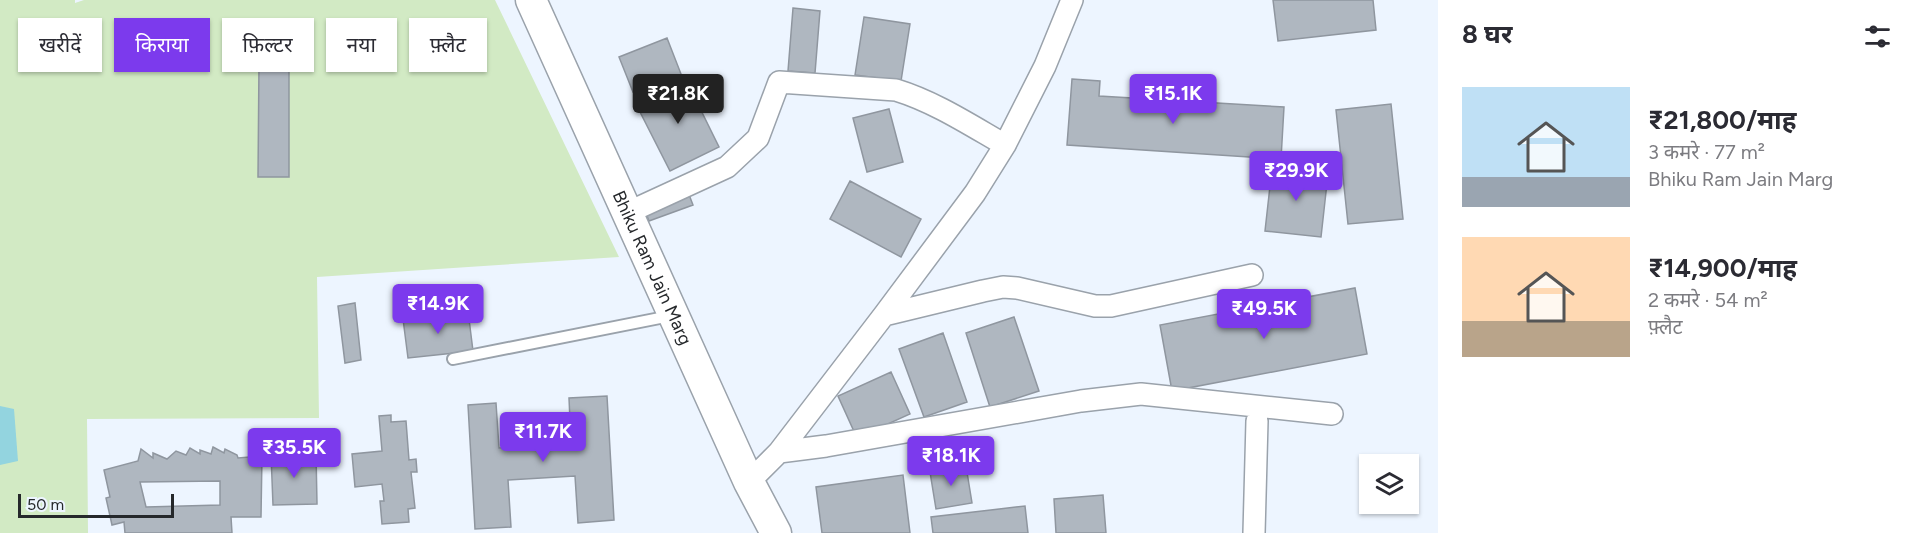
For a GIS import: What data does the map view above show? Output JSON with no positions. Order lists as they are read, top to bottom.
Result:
{
  "streets": {
    "street": ["Bhiku Ram Jain Marg"]
  },
  "scale_bar": "50 m",
  "page": {
    "heading": "8 घर",
    "chip": [
      "खरीदें",
      "किराया",
      "फ़िल्टर",
      "नया",
      "फ़्लैट"
    ],
    "list": [
      {
        "name": "₹21,800/माह",
        "note": "3 कमरे · 77 m² · Bhiku Ram Jain Marg"
      },
      {
        "name": "₹14,900/माह",
        "note": "2 कमरे · 54 m² · फ़्लैट"
      }
    ],
    "price": [
      "₹21.8K",
      "₹15.1K",
      "₹29.9K",
      "₹14.9K",
      "₹49.5K",
      "₹11.7K",
      "₹35.5K",
      "₹18.1K"
    ],
    "scale": "50 m"
  }
}
